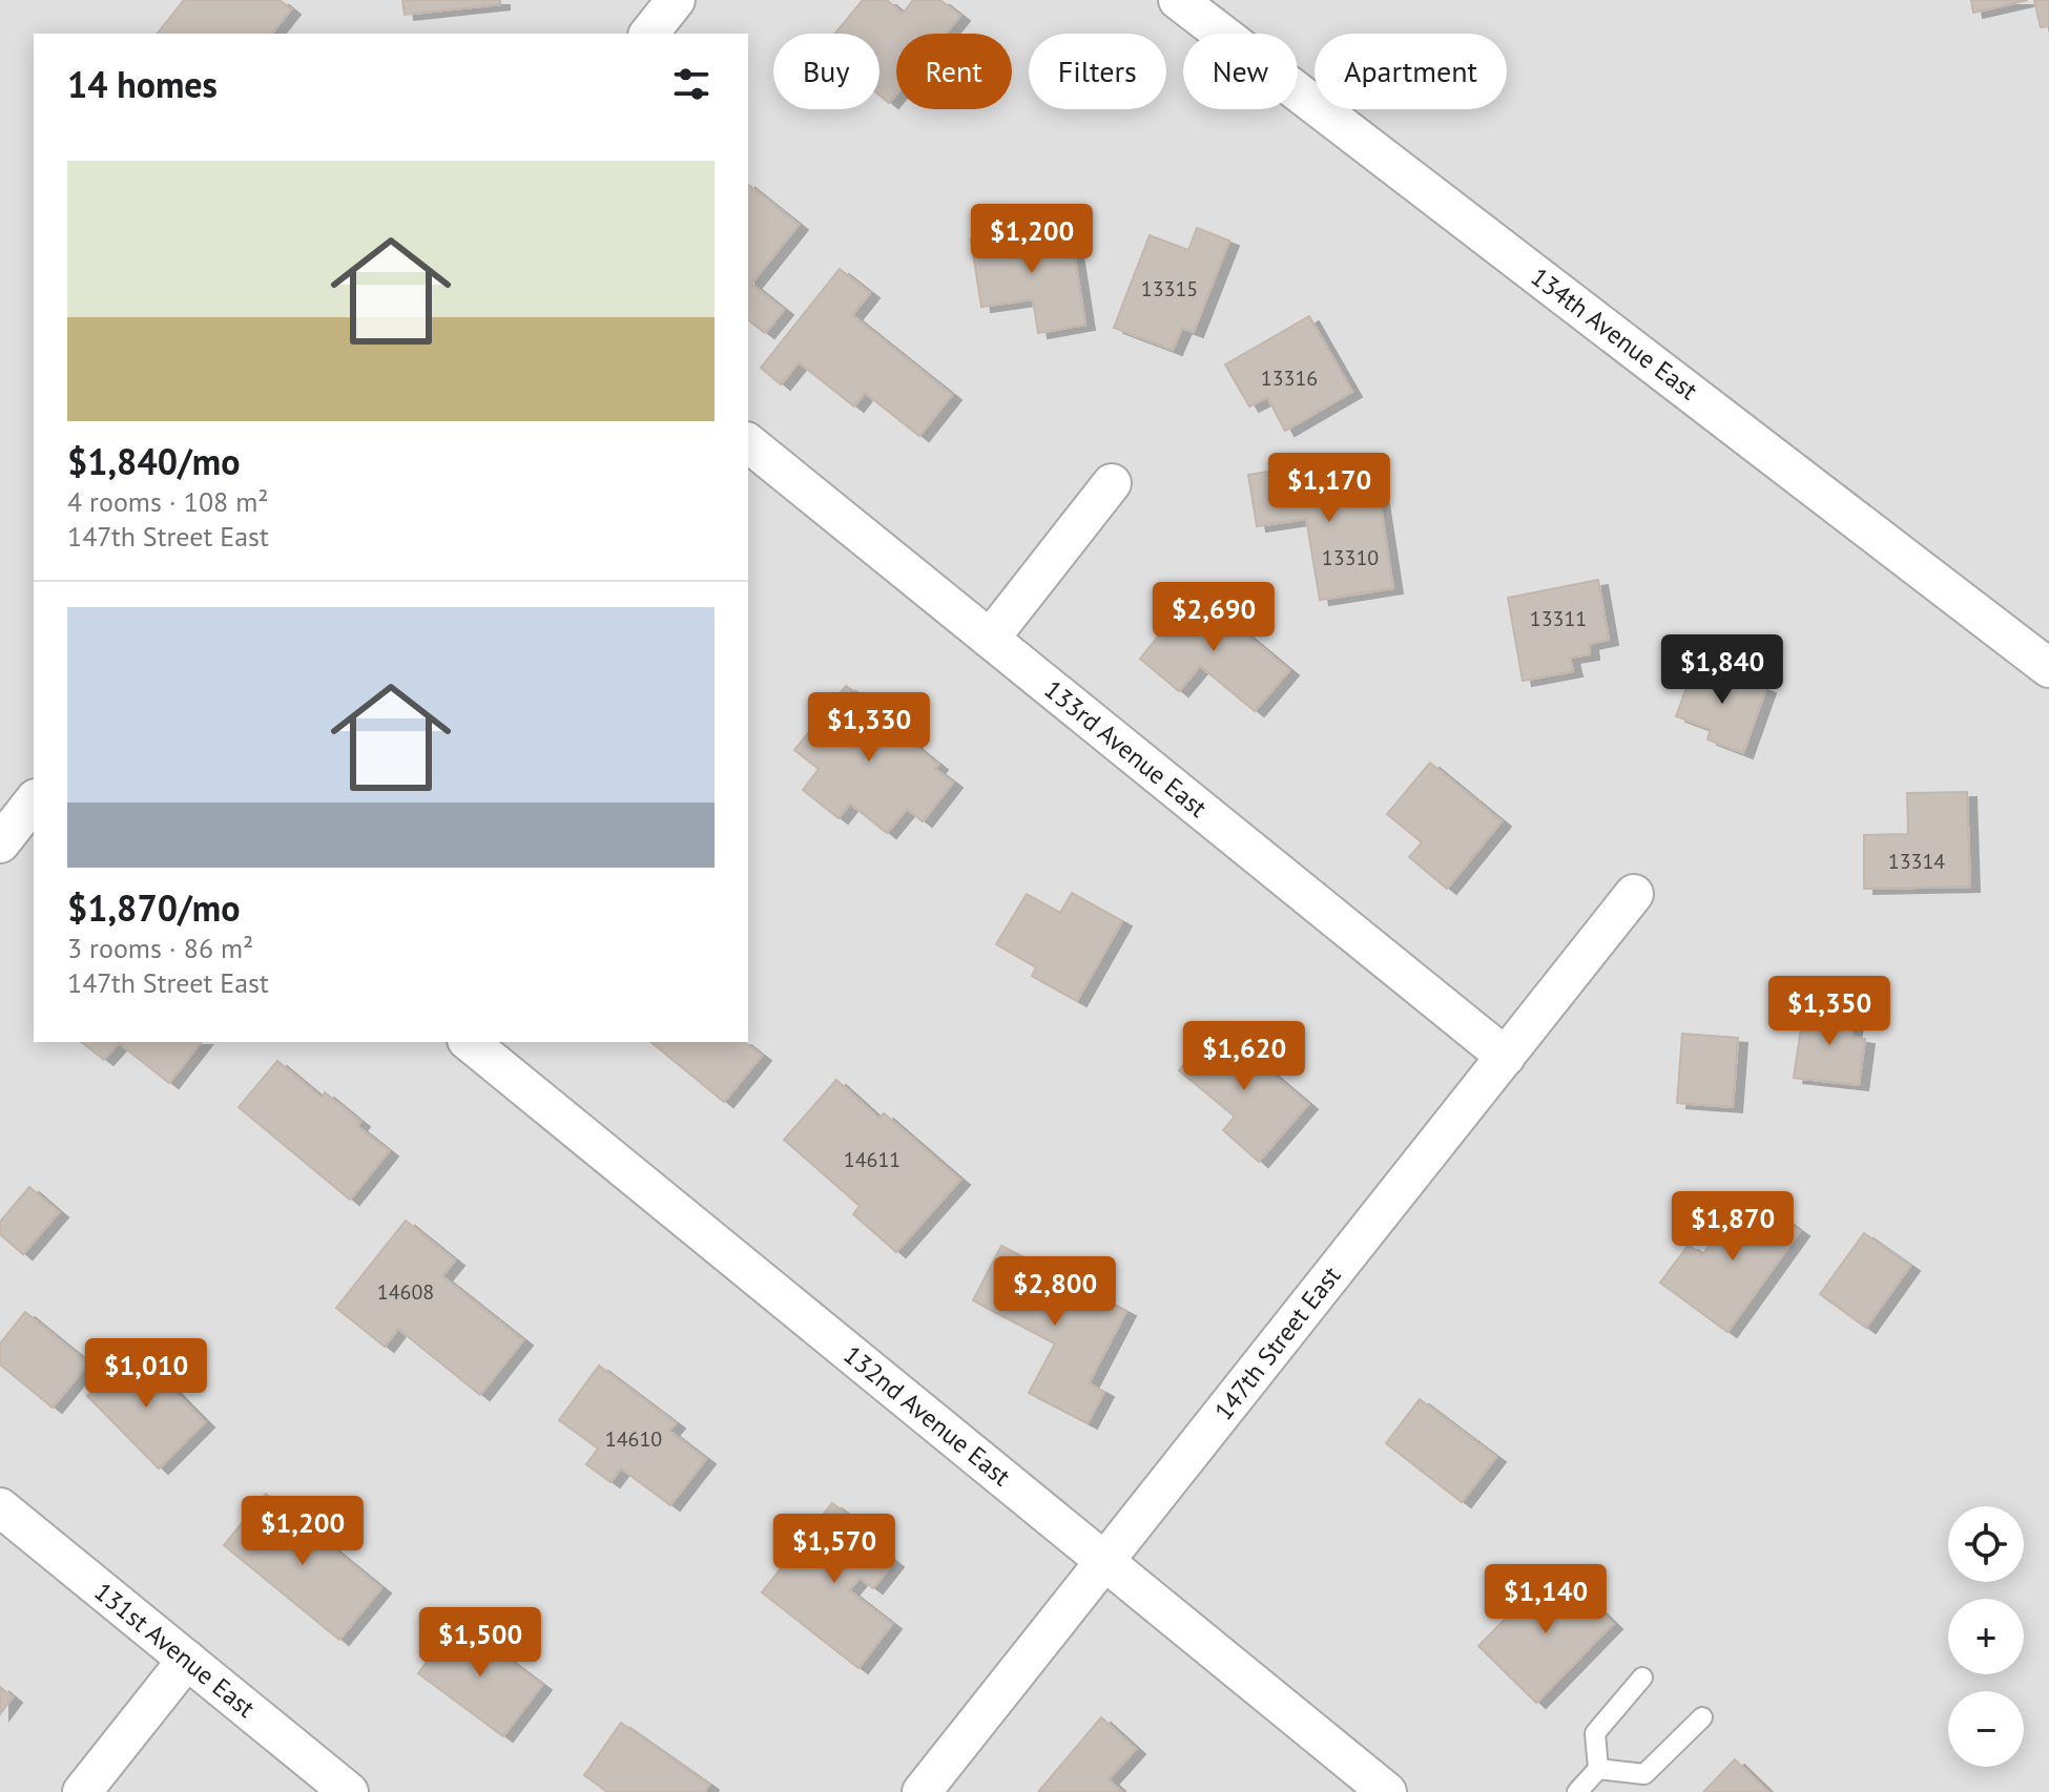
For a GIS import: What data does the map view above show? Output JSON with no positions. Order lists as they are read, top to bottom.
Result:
{
  "streets": {
    "street": [
      "134th Avenue East",
      "133rd Avenue East",
      "147th Street East",
      "132nd Avenue East",
      "131st Avenue East"
    ]
  },
  "crossings": [
    ["133rd Avenue East", "147th Street East"],
    ["147th Street East", "132nd Avenue East"]
  ],
  "house_numbers": [
    "13315",
    "13316",
    "13310",
    "13311",
    "13314",
    "14611",
    "14608",
    "14610"
  ],
  "page": {
    "chip": [
      "Buy",
      "Rent",
      "Filters",
      "New",
      "Apartment"
    ],
    "heading": "14 homes",
    "list": [
      {
        "name": "$1,840/mo",
        "note": "4 rooms · 108 m² · 147th Street East"
      },
      {
        "name": "$1,870/mo",
        "note": "3 rooms · 86 m² · 147th Street East"
      }
    ],
    "price": [
      "$1,200",
      "$1,170",
      "$2,690",
      "$1,840",
      "$1,330",
      "$1,350",
      "$1,620",
      "$1,870",
      "$2,800",
      "$1,010",
      "$1,200",
      "$1,570",
      "$1,140",
      "$1,500"
    ],
    "map_buttons": ["+", "−"]
  }
}
